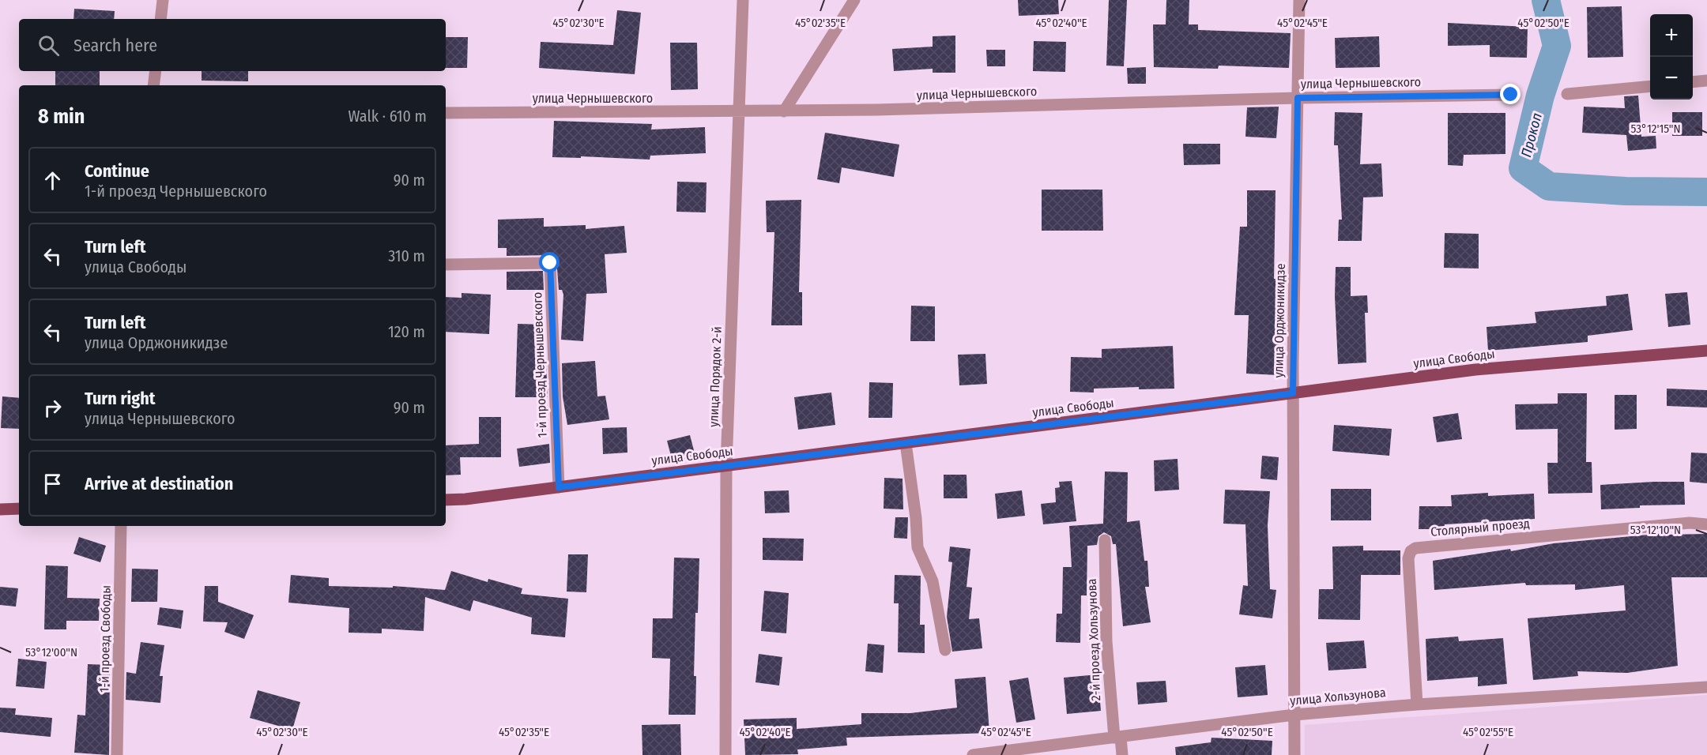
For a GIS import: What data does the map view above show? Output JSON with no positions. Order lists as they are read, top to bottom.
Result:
{
  "streets": {
    "main road": ["улица Свободы"],
    "street": [
      "улица Чернышевского",
      "улица Орджоникидзе",
      "1-й проезд Чернышевского",
      "улица Порядок 2-й",
      "Столярный проезд",
      "1-й проезд Свободы",
      "2-й проезд Хользунова",
      "улица Хользунова"
    ]
  },
  "crossings": [
    ["улица Чернышевского", "улица Орджоникидзе"],
    ["улица Чернышевского", "улица Порядок 2-й"],
    ["улица Орджоникидзе", "улица Свободы"],
    ["улица Орджоникидзе", "улица Хользунова"],
    ["улица Свободы", "1-й проезд Чернышевского"],
    ["улица Свободы", "улица Порядок 2-й"],
    ["Столярный проезд", "улица Хользунова"],
    ["2-й проезд Хользунова", "улица Хользунова"]
  ],
  "water": ["Прокоп"],
  "page": {
    "map_buttons": ["+", "−"],
    "search": "Search here",
    "heading": ["8 min", "Walk · 610 m"],
    "list": [
      ["Continue", "1-й проезд Чернышевского", "90 m"],
      ["Turn left", "улица Свободы", "310 m"],
      ["Turn left", "улица Орджоникидзе", "120 m"],
      ["Turn right", "улица Чернышевского", "90 m"],
      "Arrive at destination"
    ]
  },
  "coordinates": [
    "45°02'30\"E",
    "45°02'35\"E",
    "45°02'40\"E",
    "45°02'45\"E",
    "45°02'50\"E",
    "53°12'15\"N",
    "53°12'10\"N",
    "53°12'00\"N",
    "45°02'55\"E"
  ]
}
